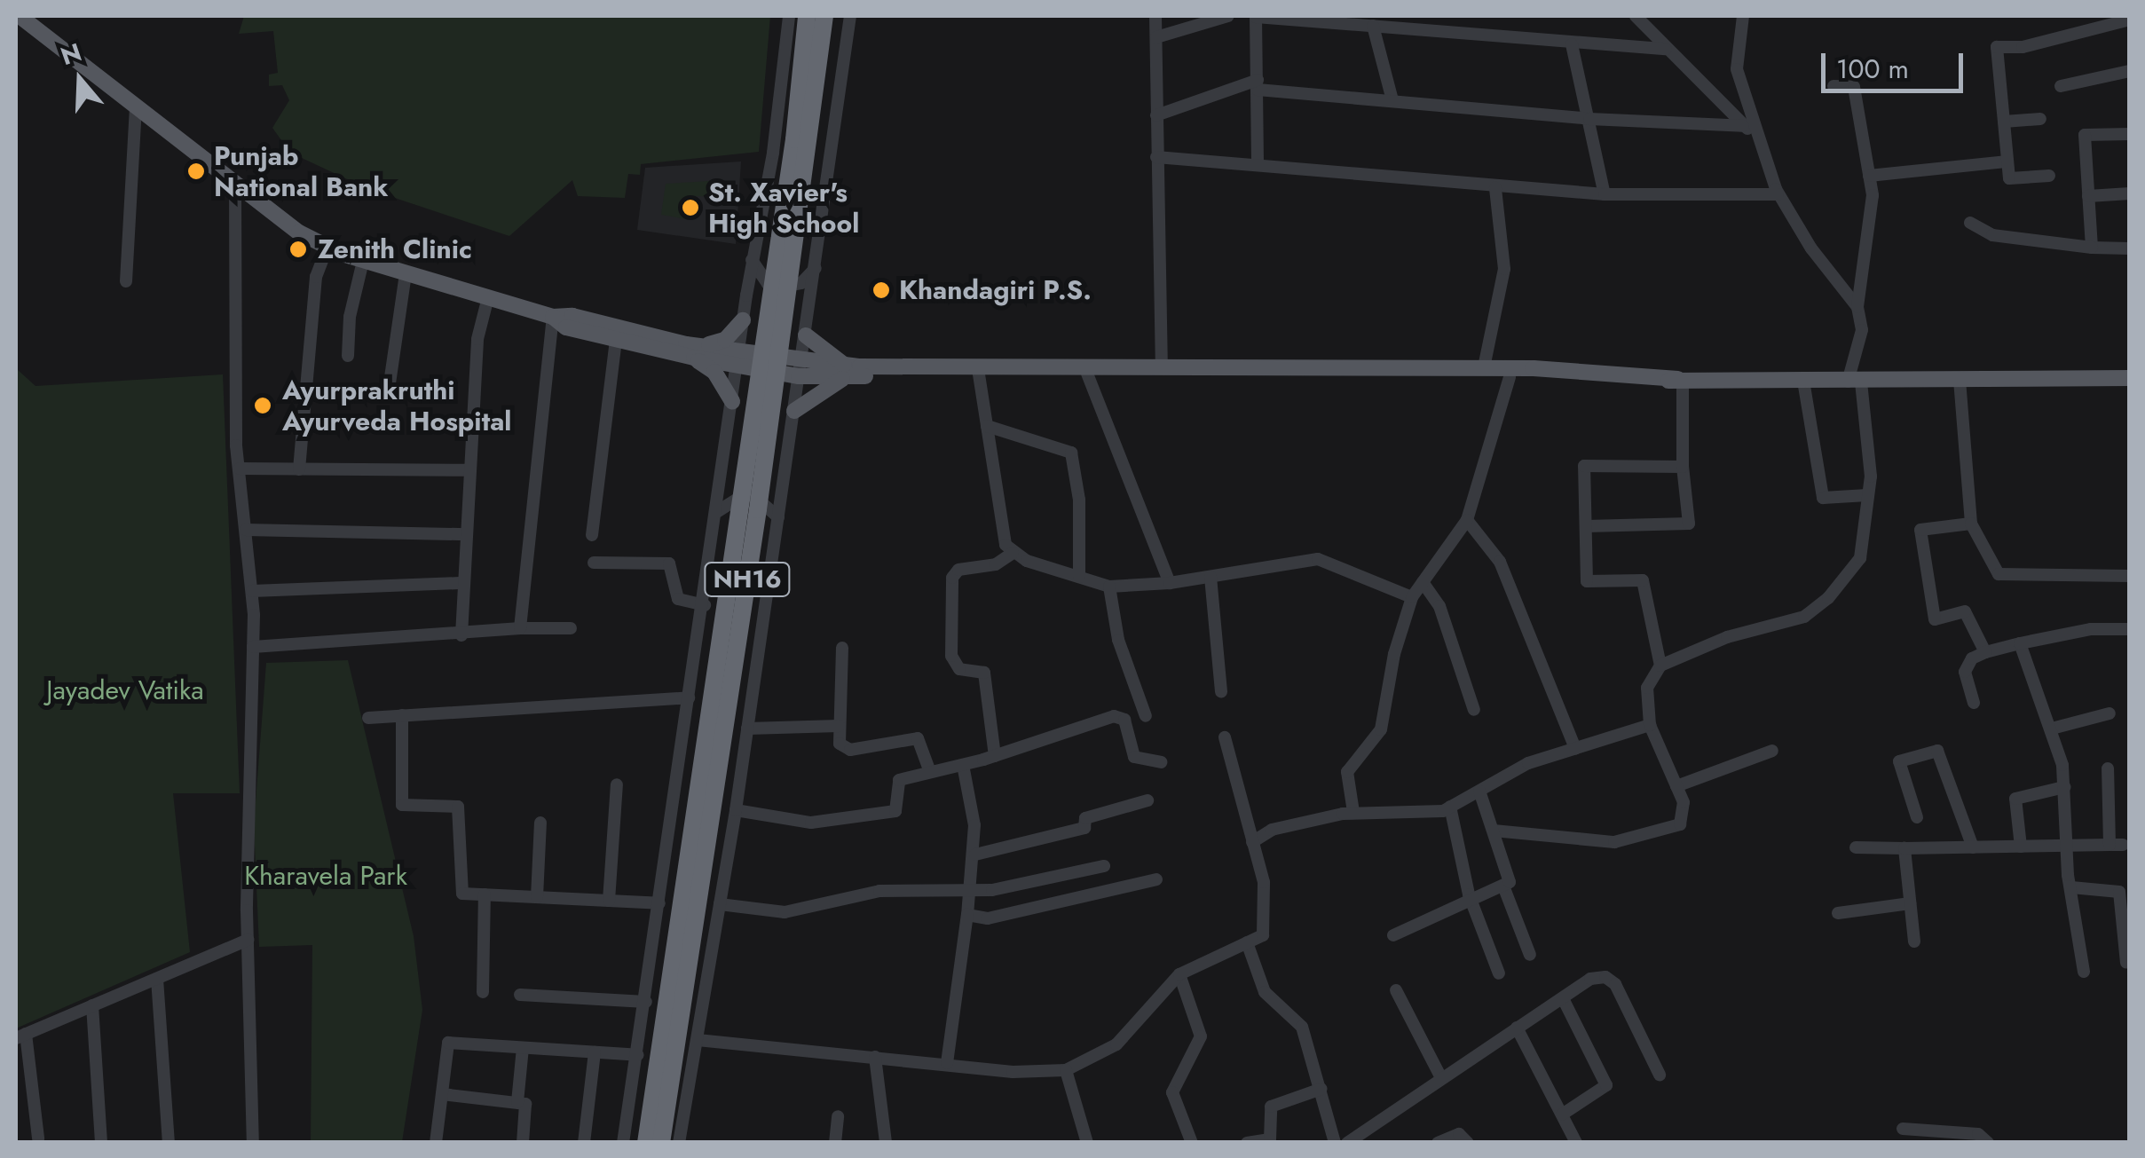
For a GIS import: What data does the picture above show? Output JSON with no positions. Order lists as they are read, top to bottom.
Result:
{
  "streets": {
    "highway": ["NH16"]
  },
  "parks": ["Jayadev Vatika", "Kharavela Park"],
  "places": [
    "Punjab National Bank",
    "St. Xavier's High School",
    "Zenith Clinic",
    "Khandagiri P.S.",
    "Ayurprakruthi Ayurveda Hospital"
  ],
  "scale_bar": "100 m",
  "north": "top"
}
